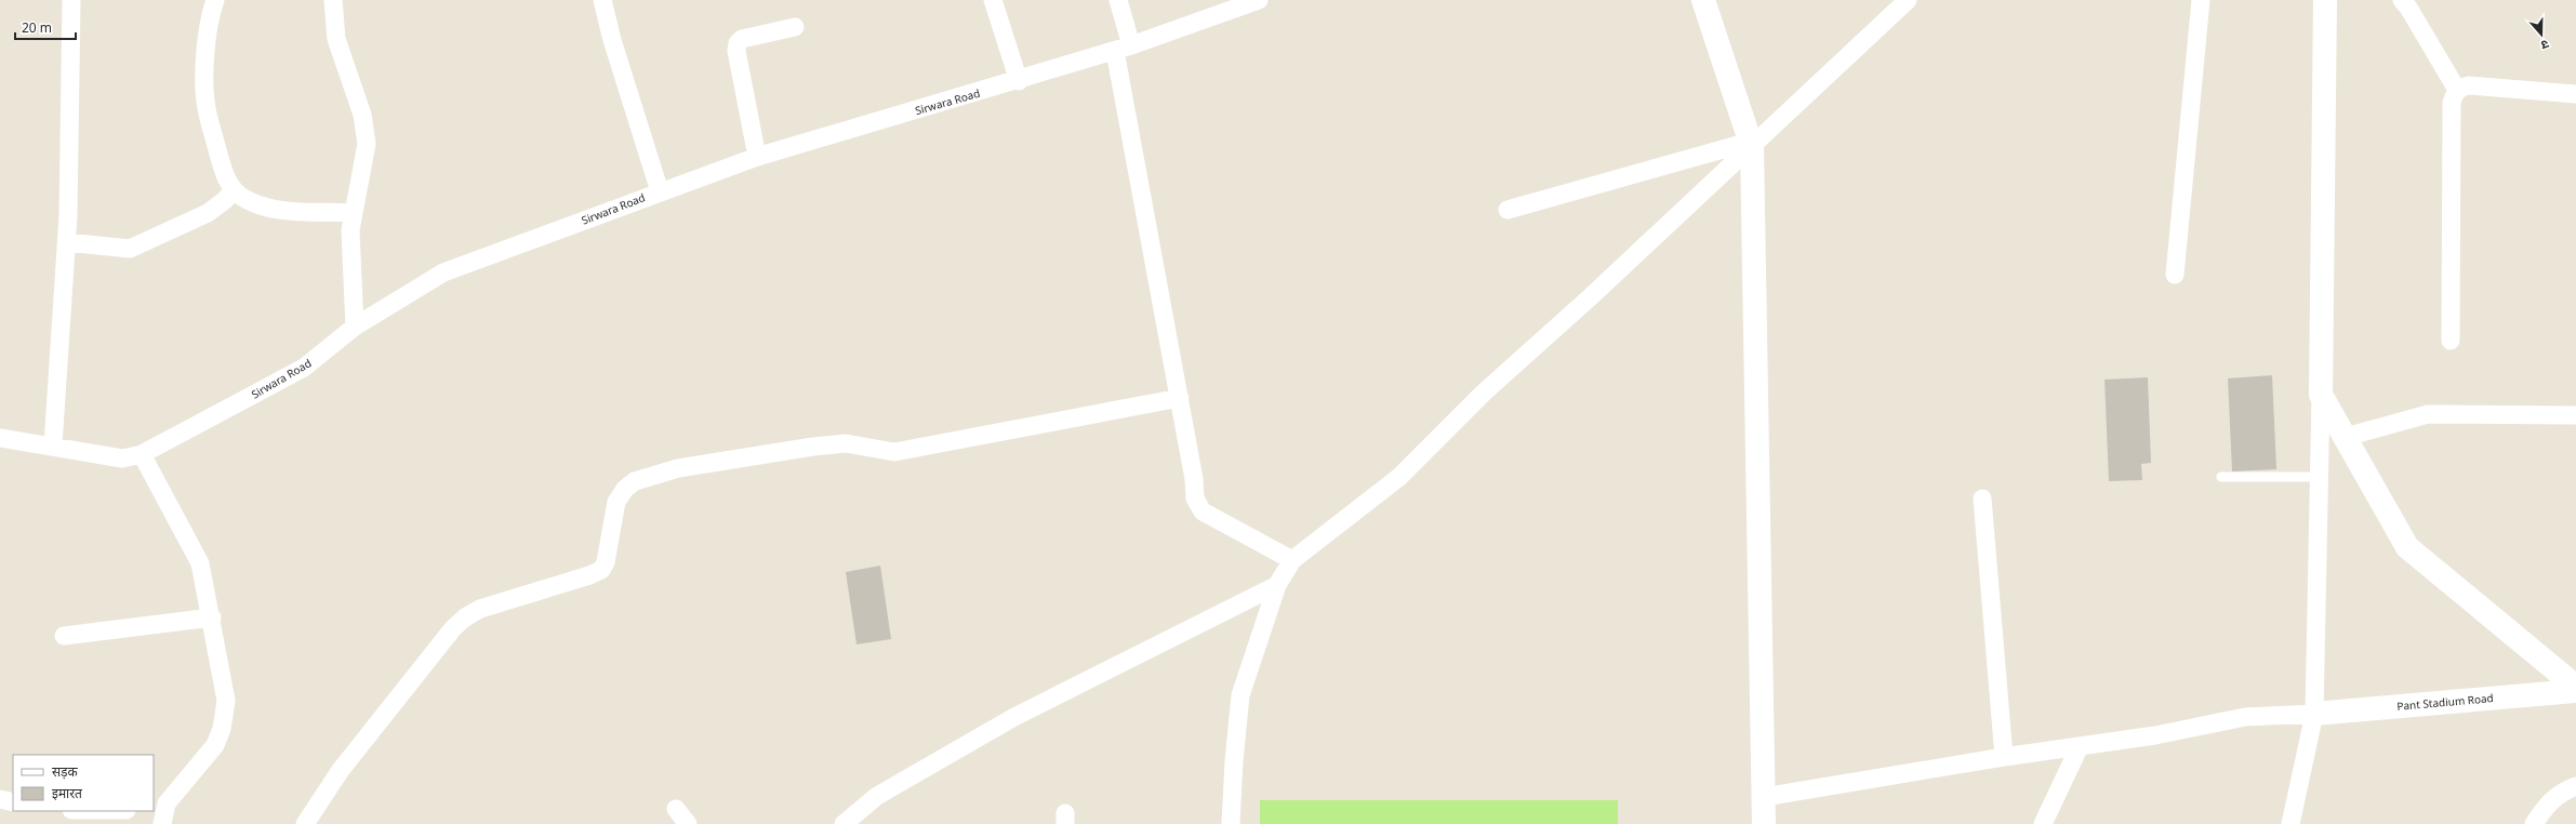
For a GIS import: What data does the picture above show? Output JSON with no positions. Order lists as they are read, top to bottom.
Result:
{
  "streets": {
    "street": ["Sirwara Road", "Pant Stadium Road"]
  },
  "legend": ["सड़क", "इमारत"],
  "scale_bar": "20 m",
  "north": "bottom"
}
